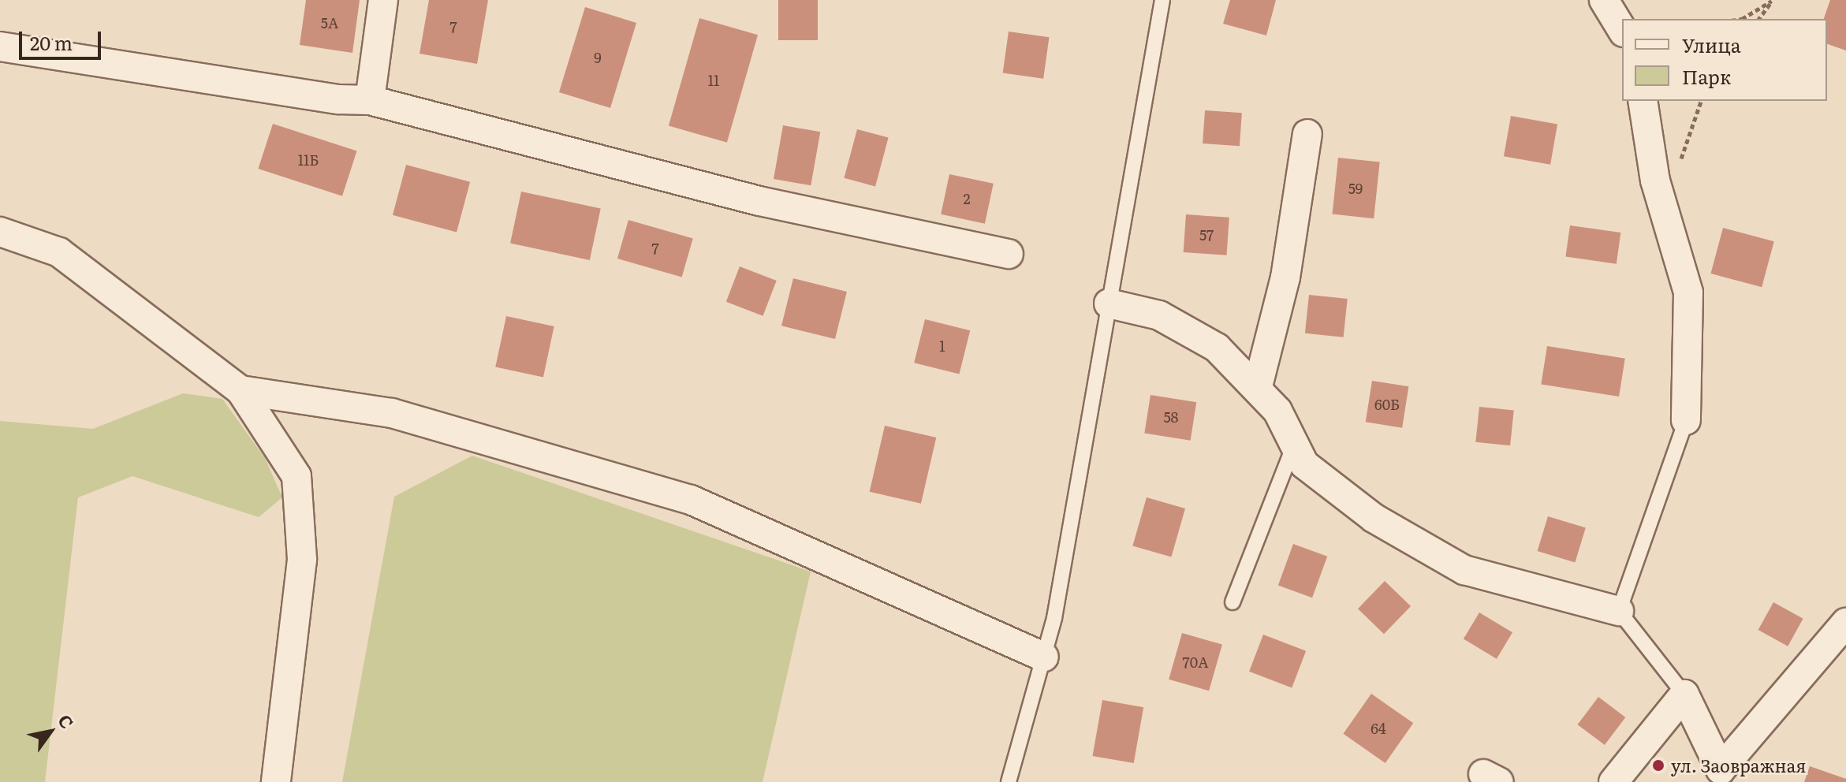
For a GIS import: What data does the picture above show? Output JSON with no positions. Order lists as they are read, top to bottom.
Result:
{
  "places": ["ул. Заовражная"],
  "house_numbers": [
    "5А",
    "7",
    "9",
    "11",
    "11Б",
    "59",
    "2",
    "57",
    "7",
    "1",
    "60Б",
    "58",
    "70А",
    "64"
  ],
  "legend": ["Улица", "Парк"],
  "scale_bar": "20 m",
  "north": "top right"
}
